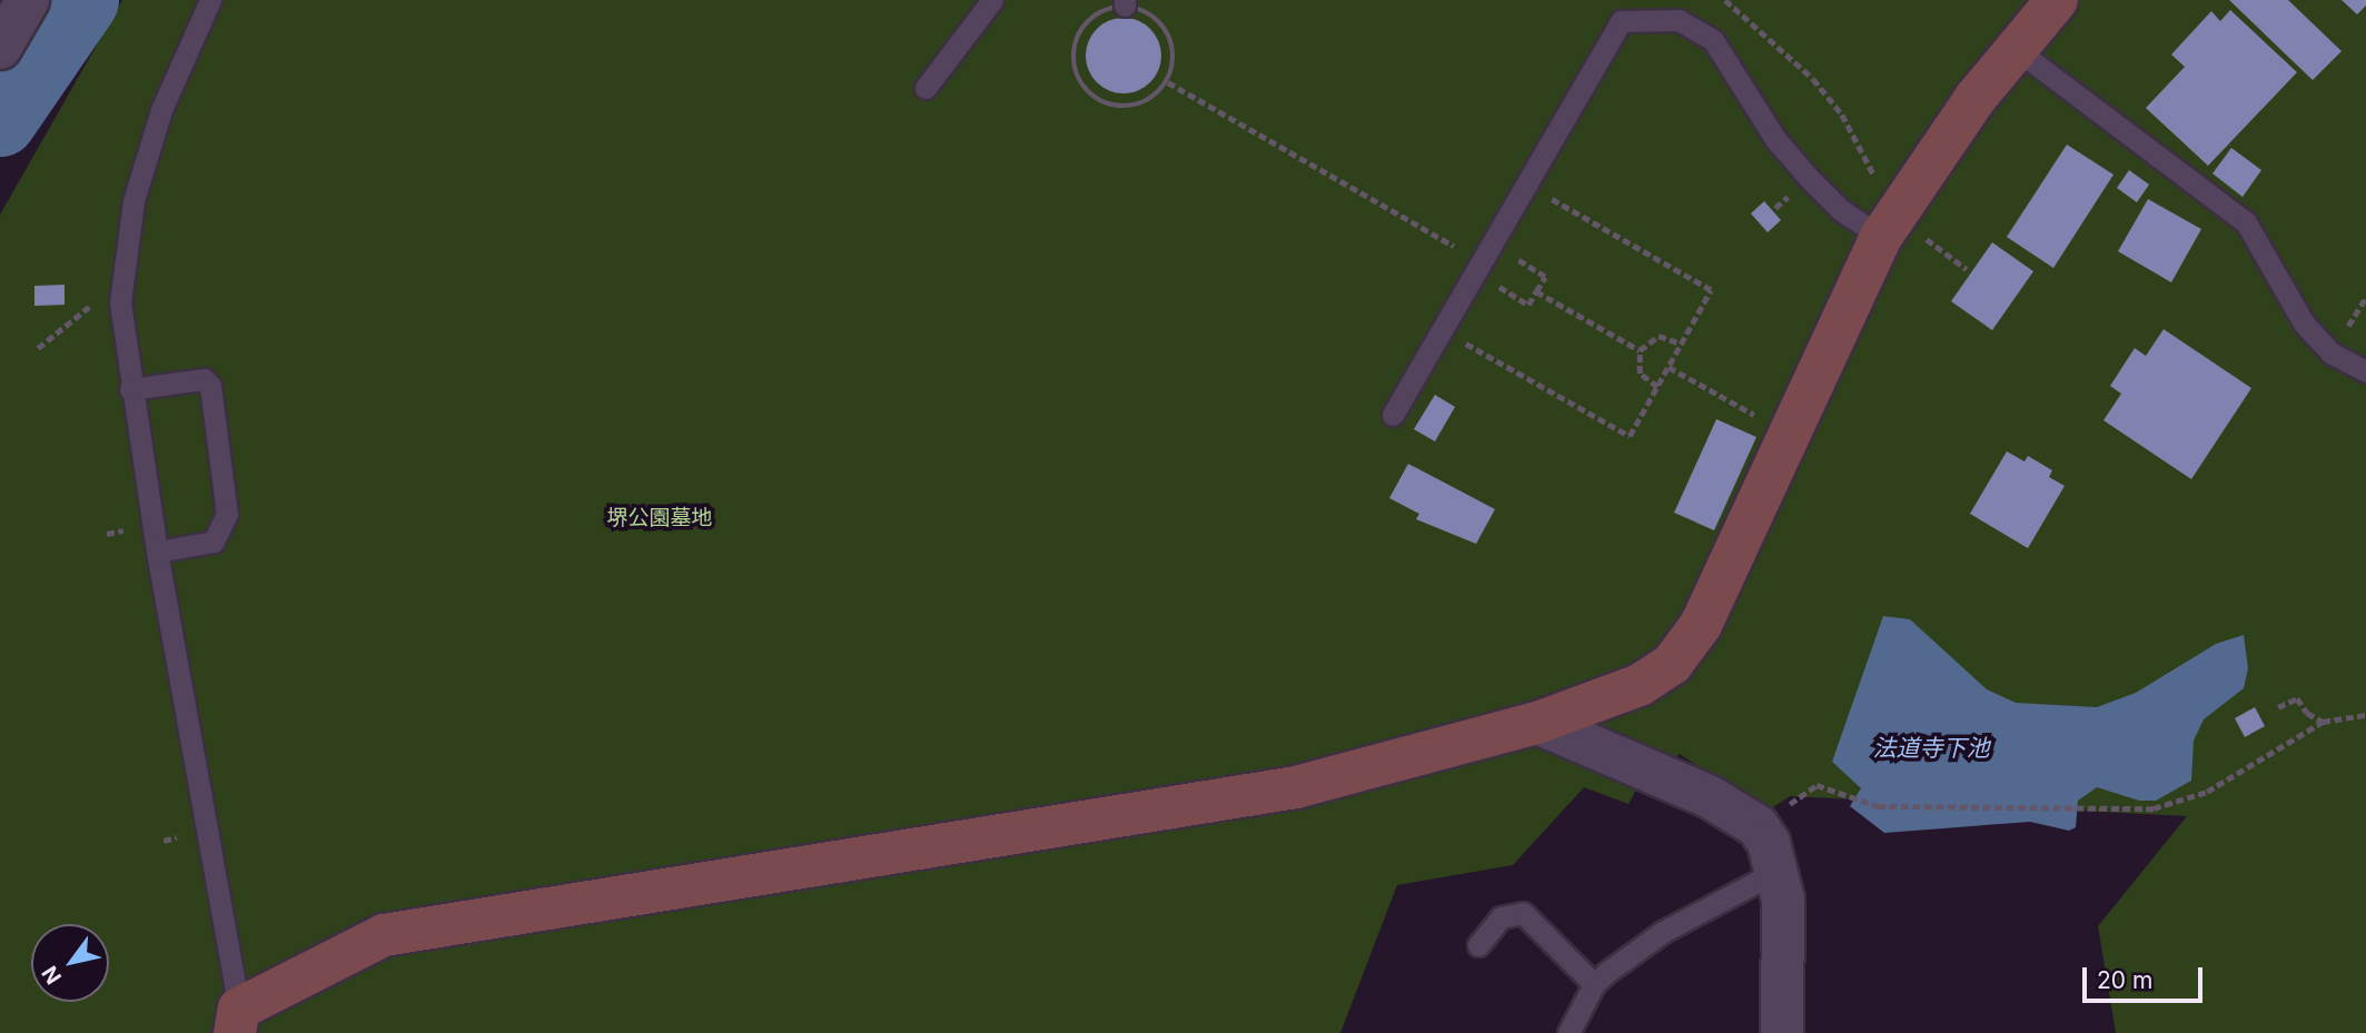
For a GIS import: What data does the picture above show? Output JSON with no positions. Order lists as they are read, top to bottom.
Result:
{
  "water": ["法道寺下池"],
  "parks": ["堺公園墓地"],
  "scale_bar": "20 m",
  "north": "bottom left"
}
